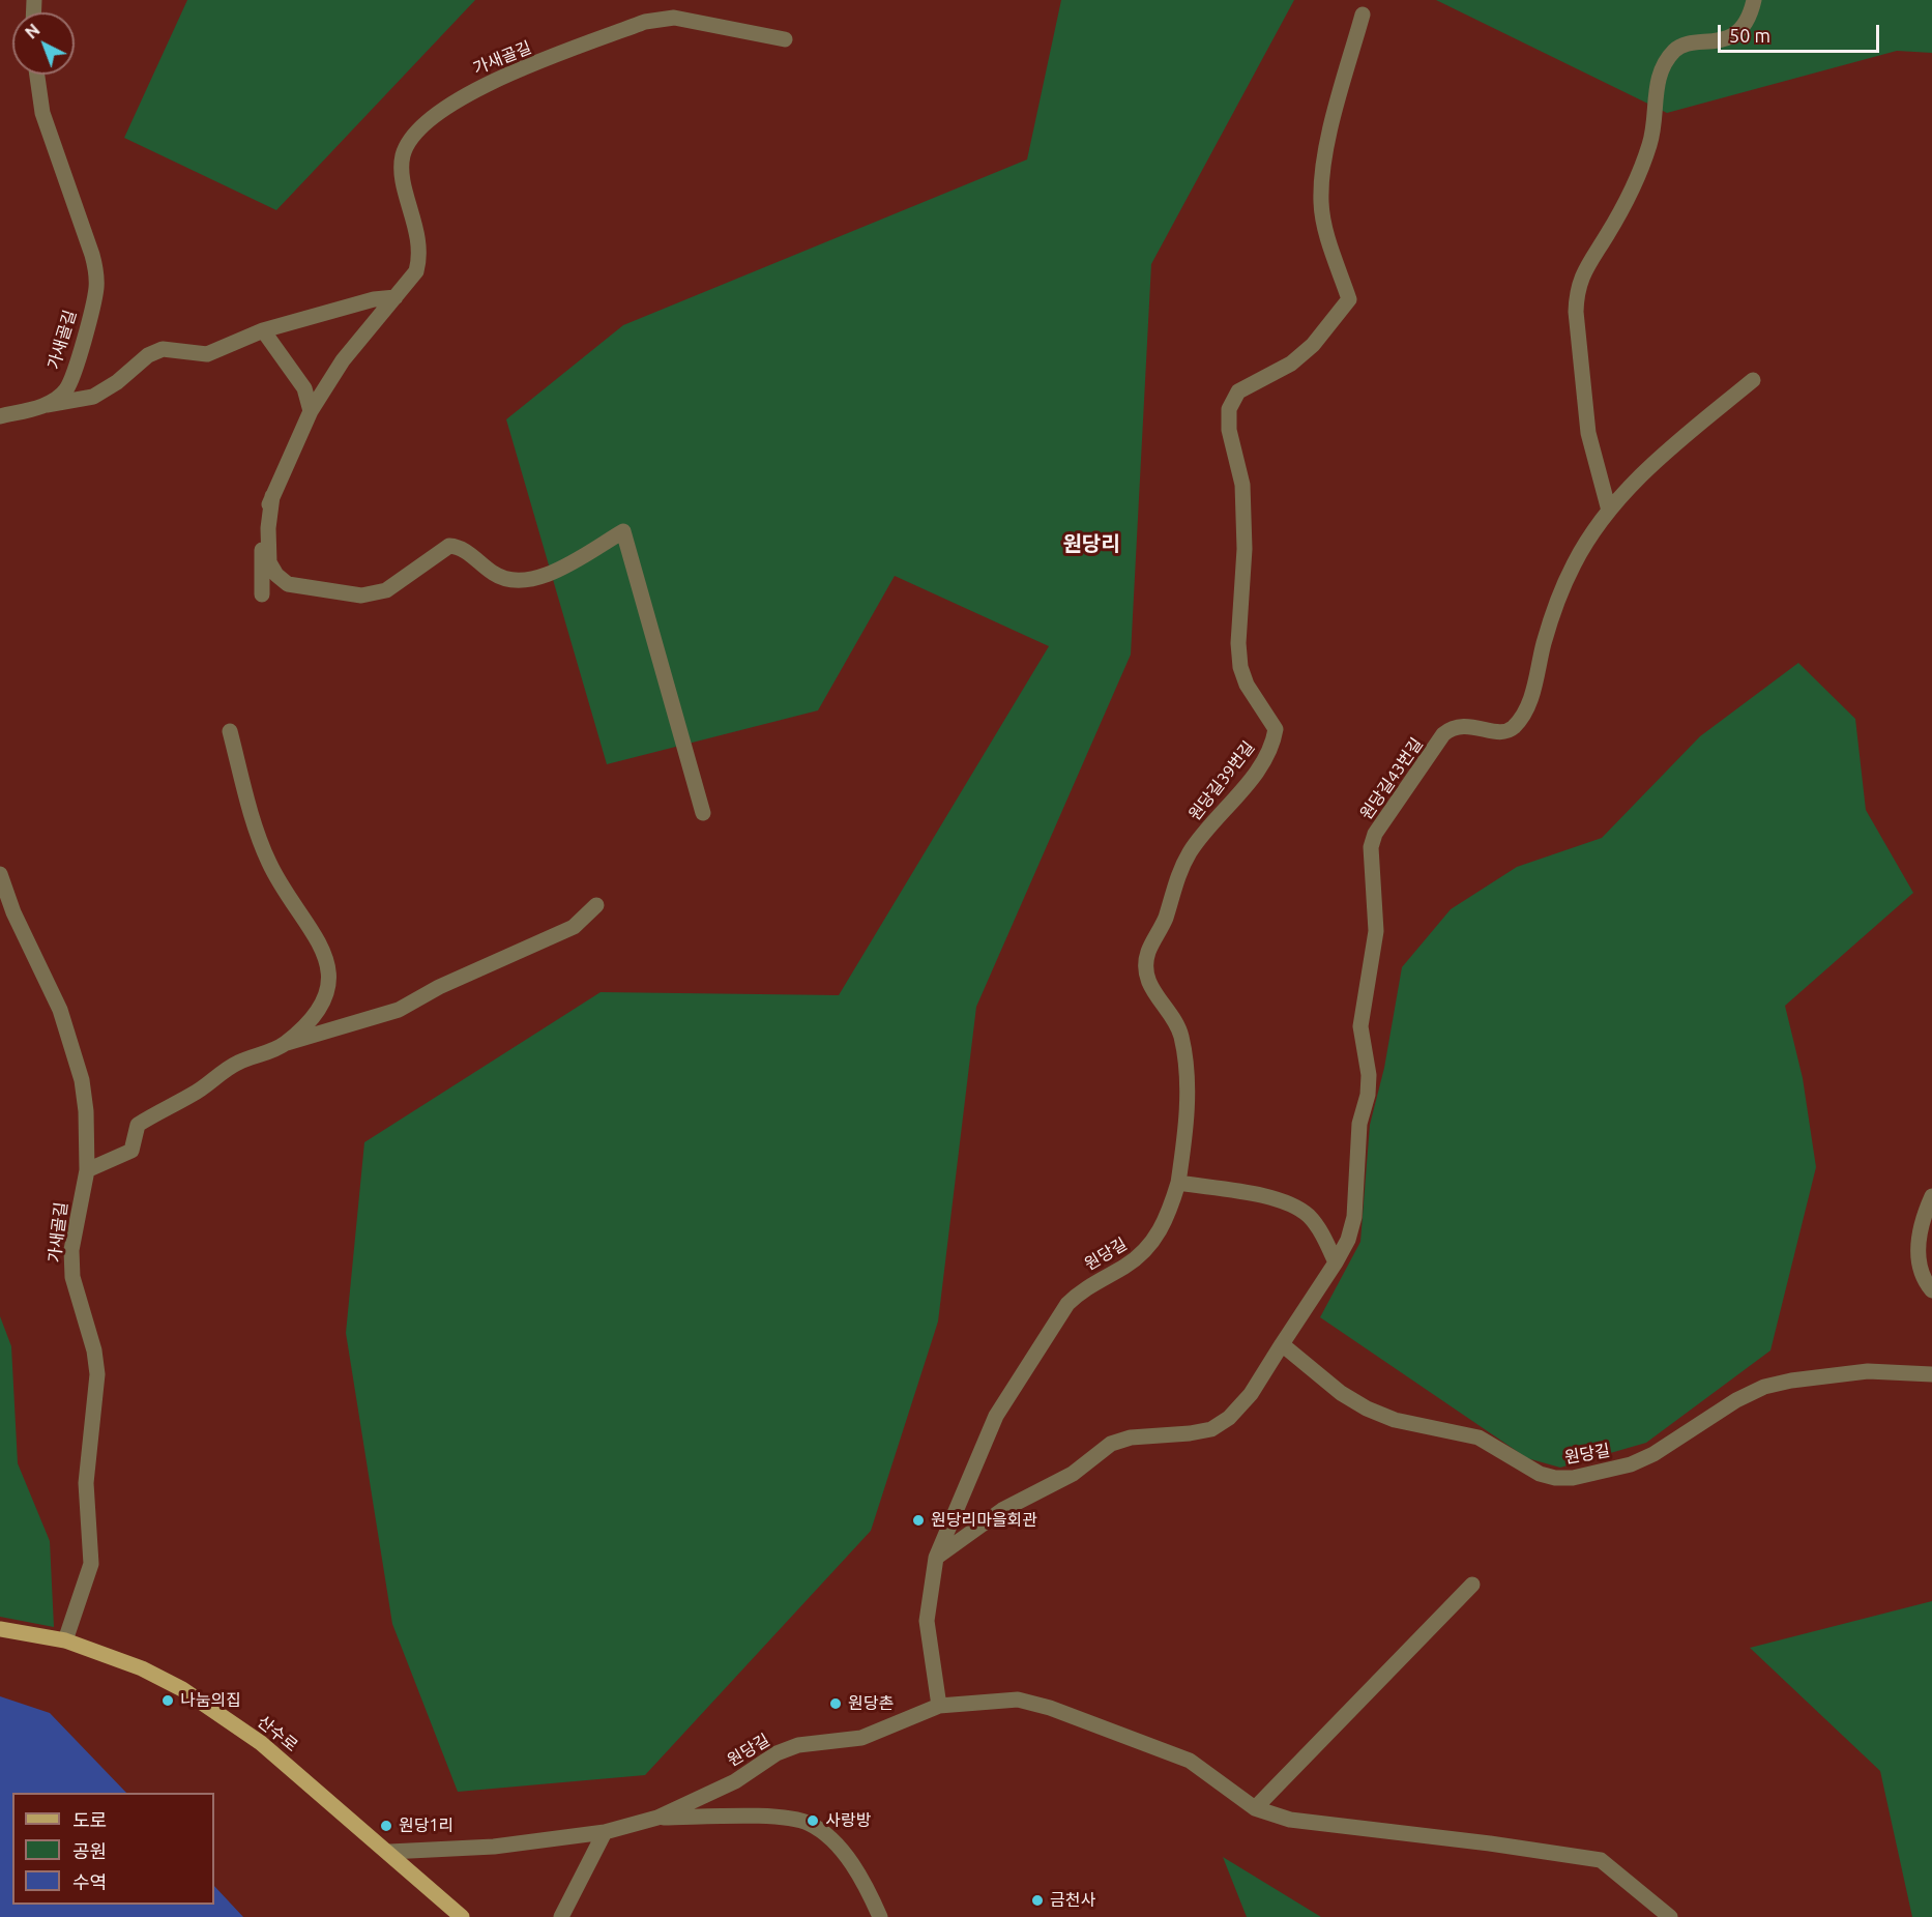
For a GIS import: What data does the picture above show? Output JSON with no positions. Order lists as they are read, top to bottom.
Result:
{
  "streets": {
    "main road": ["산수로"],
    "street": [
      "가새골길",
      "원당길43번길",
      "원당길39번길",
      "원당길"
    ]
  },
  "crossings": [
    ["가새골길", "산수로"],
    ["원당길39번길", "원당길"],
    ["원당길", "산수로"]
  ],
  "districts": ["원당리"],
  "places": [
    "원당리마을회관",
    "나눔의집",
    "원당촌",
    "사랑방",
    "원당1리",
    "금천사"
  ],
  "legend": ["도로", "공원", "수역"],
  "scale_bar": "50 m",
  "north": "top left"
}
